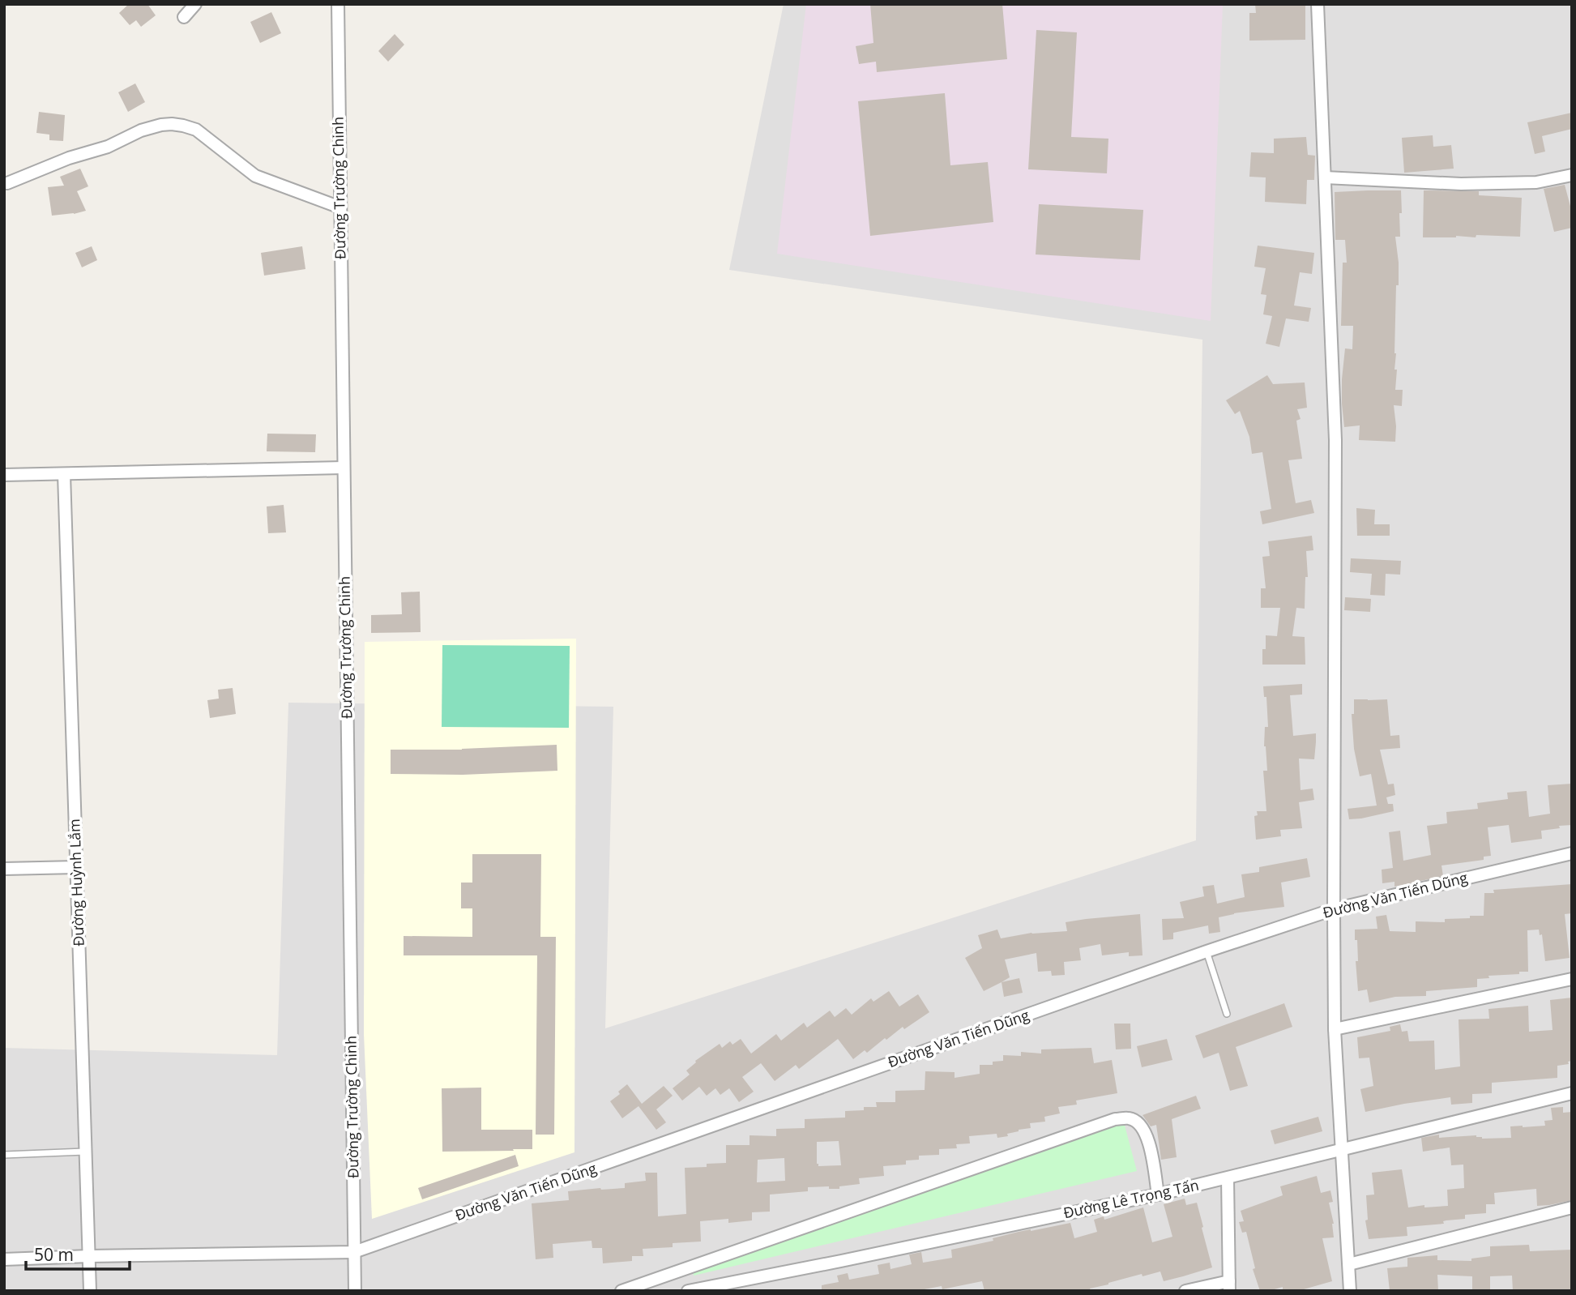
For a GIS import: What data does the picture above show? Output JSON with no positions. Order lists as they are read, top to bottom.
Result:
{
  "streets": {
    "street": [
      "Đường Trường Chinh",
      "Đường Huỳnh Lắm",
      "Đường Văn Tiến Dũng",
      "Đường Lê Trọng Tấn"
    ]
  },
  "crossings": [
    ["Đường Trường Chinh", "Đường Văn Tiến Dũng"],
    ["Đường Huỳnh Lắm", "Đường Văn Tiến Dũng"]
  ],
  "scale_bar": "50 m"
}
